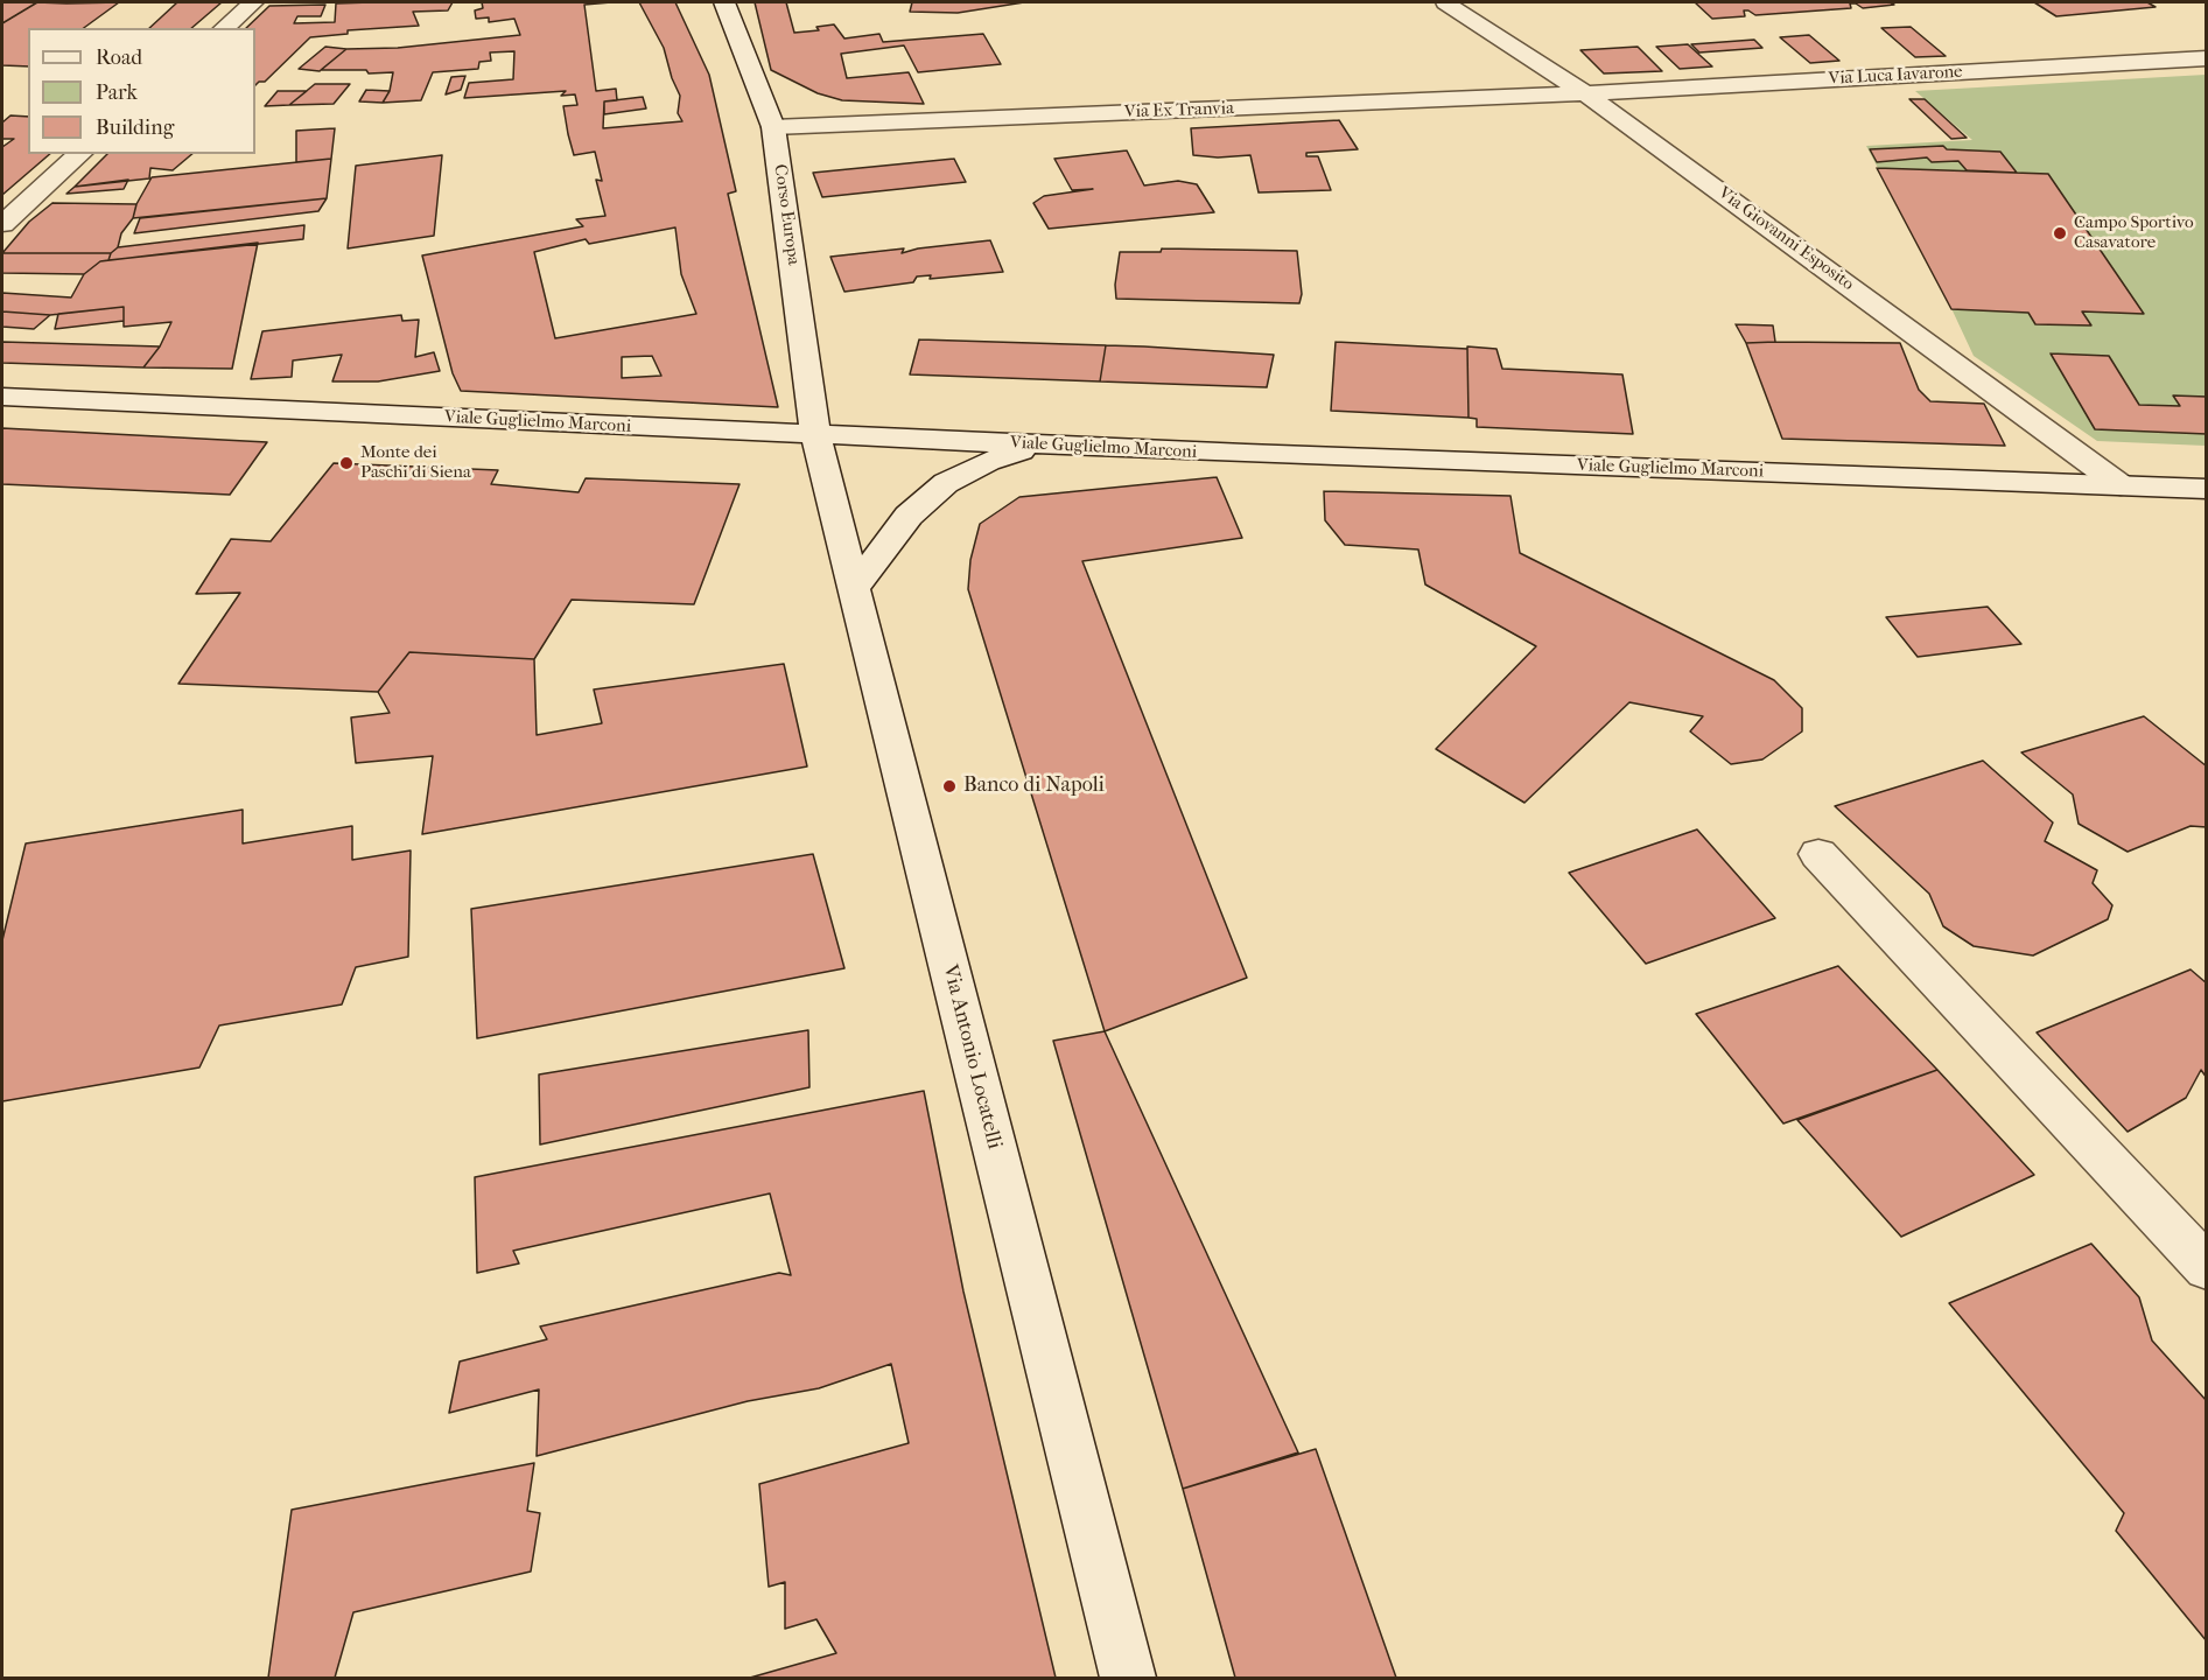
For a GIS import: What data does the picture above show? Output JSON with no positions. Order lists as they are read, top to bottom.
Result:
{
  "streets": {
    "street": [
      "Via Luca Iavarone",
      "Via Ex Tranvia",
      "Corso Europa",
      "Via Giovanni Esposito",
      "Viale Guglielmo Marconi",
      "Via Antonio Locatelli"
    ]
  },
  "crossings": [
    ["Via Luca Iavarone", "Via Ex Tranvia"],
    ["Via Luca Iavarone", "Via Giovanni Esposito"],
    ["Via Ex Tranvia", "Corso Europa"],
    ["Via Ex Tranvia", "Via Giovanni Esposito"],
    ["Corso Europa", "Viale Guglielmo Marconi"],
    ["Corso Europa", "Via Antonio Locatelli"],
    ["Via Giovanni Esposito", "Viale Guglielmo Marconi"],
    ["Viale Guglielmo Marconi", "Via Antonio Locatelli"]
  ],
  "places": ["Campo Sportivo Casavatore", "Monte dei Paschi di Siena", "Banco di Napoli"],
  "legend": ["Road", "Park", "Building"]
}
